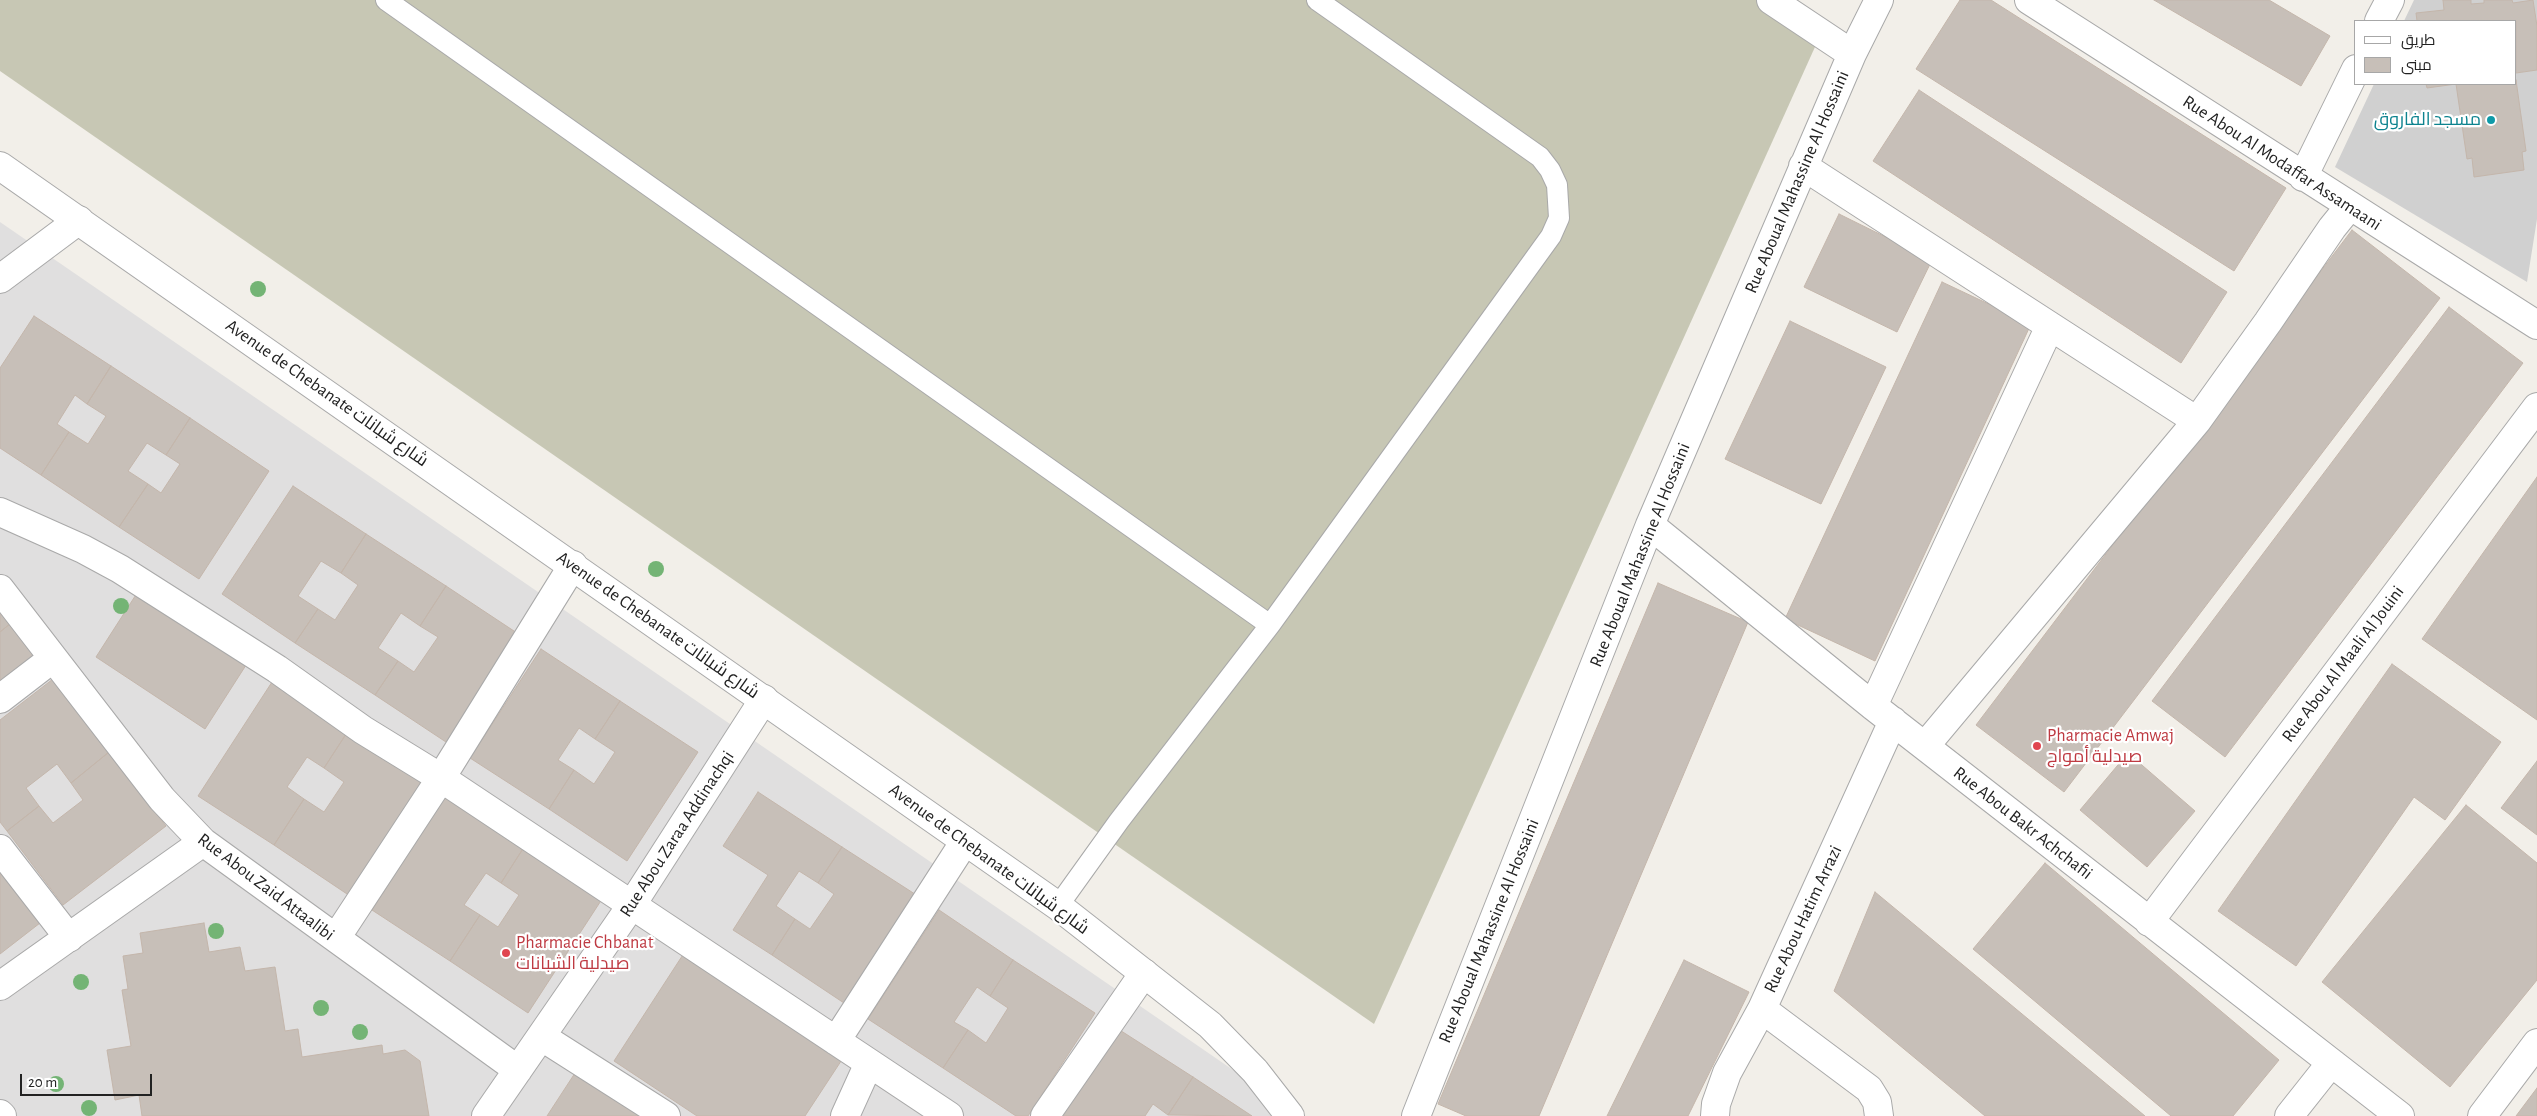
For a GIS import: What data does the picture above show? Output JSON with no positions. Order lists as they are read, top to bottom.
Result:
{
  "streets": {
    "street": [
      "Rue Abou Al Modaffar Assamaani",
      "Rue Aboual Mahassine Al Hossaini",
      "Avenue de Chebanate شارع شبانات",
      "Rue Abou Al Maali Al Jouini",
      "Rue Abou Bakr Achchafii",
      "Rue Abou Zaraa Addinachqi",
      "Rue Abou Zaid Attaalibi",
      "Rue Abou Hatim Arrazi"
    ]
  },
  "crossings": [
    ["Rue Aboual Mahassine Al Hossaini", "Rue Abou Bakr Achchafii"],
    ["Avenue de Chebanate شارع شبانات", "Rue Abou Zaraa Addinachqi"],
    ["Rue Abou Al Maali Al Jouini", "Rue Abou Bakr Achchafii"],
    ["Rue Abou Bakr Achchafii", "Rue Abou Hatim Arrazi"],
    ["Rue Abou Zaraa Addinachqi", "Rue Abou Zaid Attaalibi"]
  ],
  "places": ["مسجد الفاروق", "Pharmacie Amwaj صيدلية أمواج", "Pharmacie Chbanat صيدلية الشبانات"],
  "legend": ["طريق", "مبنى"],
  "scale_bar": "20 m"
}
